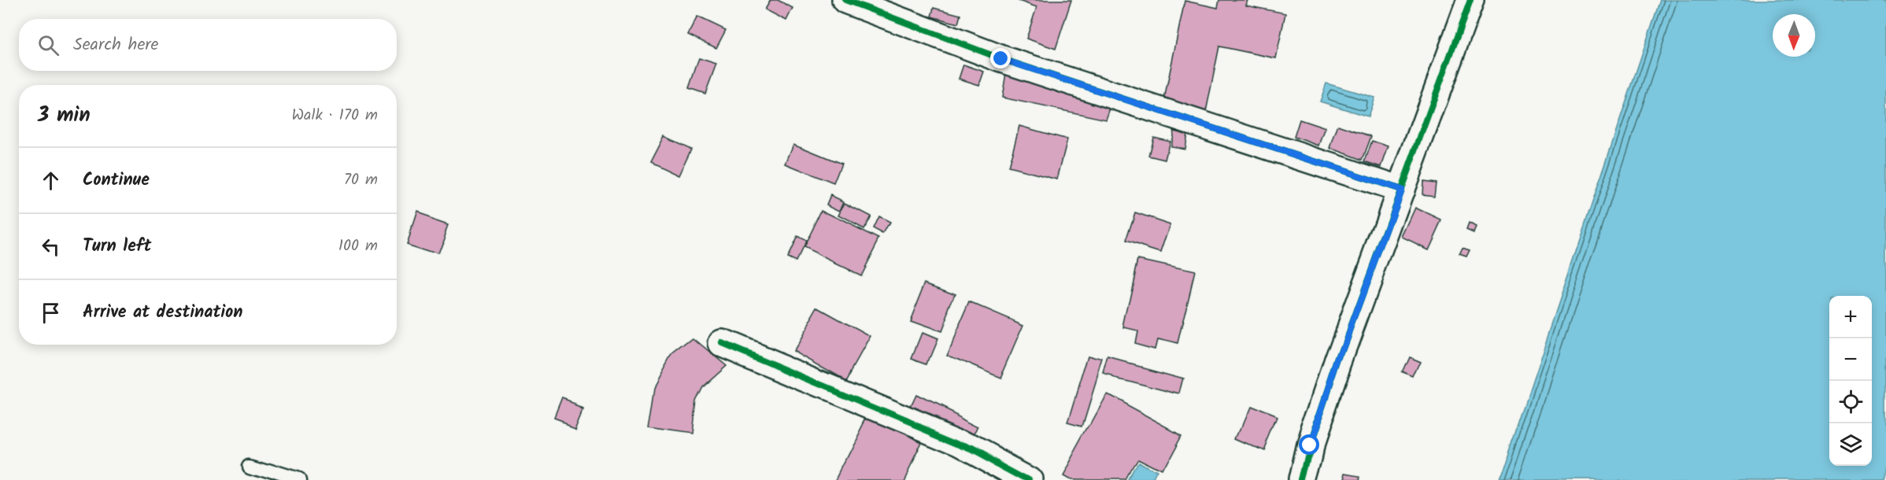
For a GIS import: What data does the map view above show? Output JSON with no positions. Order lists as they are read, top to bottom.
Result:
{
  "north": "bottom",
  "page": {
    "search": "Search here",
    "heading": ["3 min", "Walk · 170 m"],
    "list": [
      ["Continue", "70 m"],
      ["Turn left", "100 m"],
      "Arrive at destination"
    ],
    "map_buttons": ["+", "−"]
  }
}
